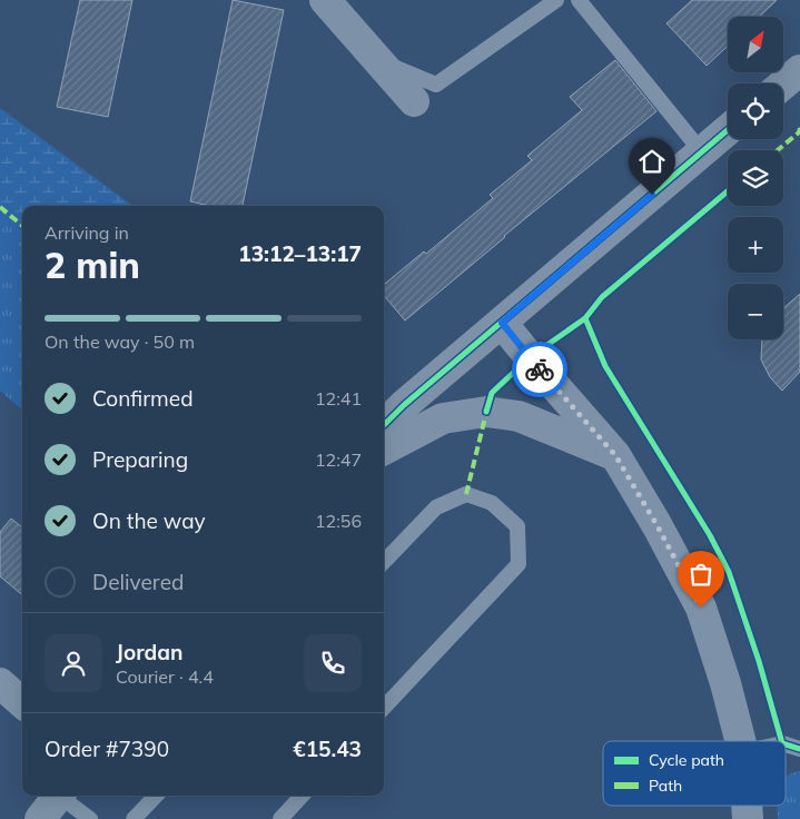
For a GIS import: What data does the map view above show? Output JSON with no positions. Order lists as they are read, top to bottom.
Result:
{
  "legend": ["Cycle path", "Path"],
  "north": "top right",
  "page": {
    "map_buttons": ["+", "−"],
    "heading": ["2 min", "Arriving in", "13:12–13:17"],
    "panel": [
      "Jordan",
      "Courier · 4.4",
      "Order #7390",
      "€15.43"
    ],
    "bar": "On the way · 50 m",
    "list": [
      ["Confirmed", "12:41"],
      ["Preparing", "12:47"],
      ["On the way", "12:56"],
      "Delivered"
    ]
  }
}
